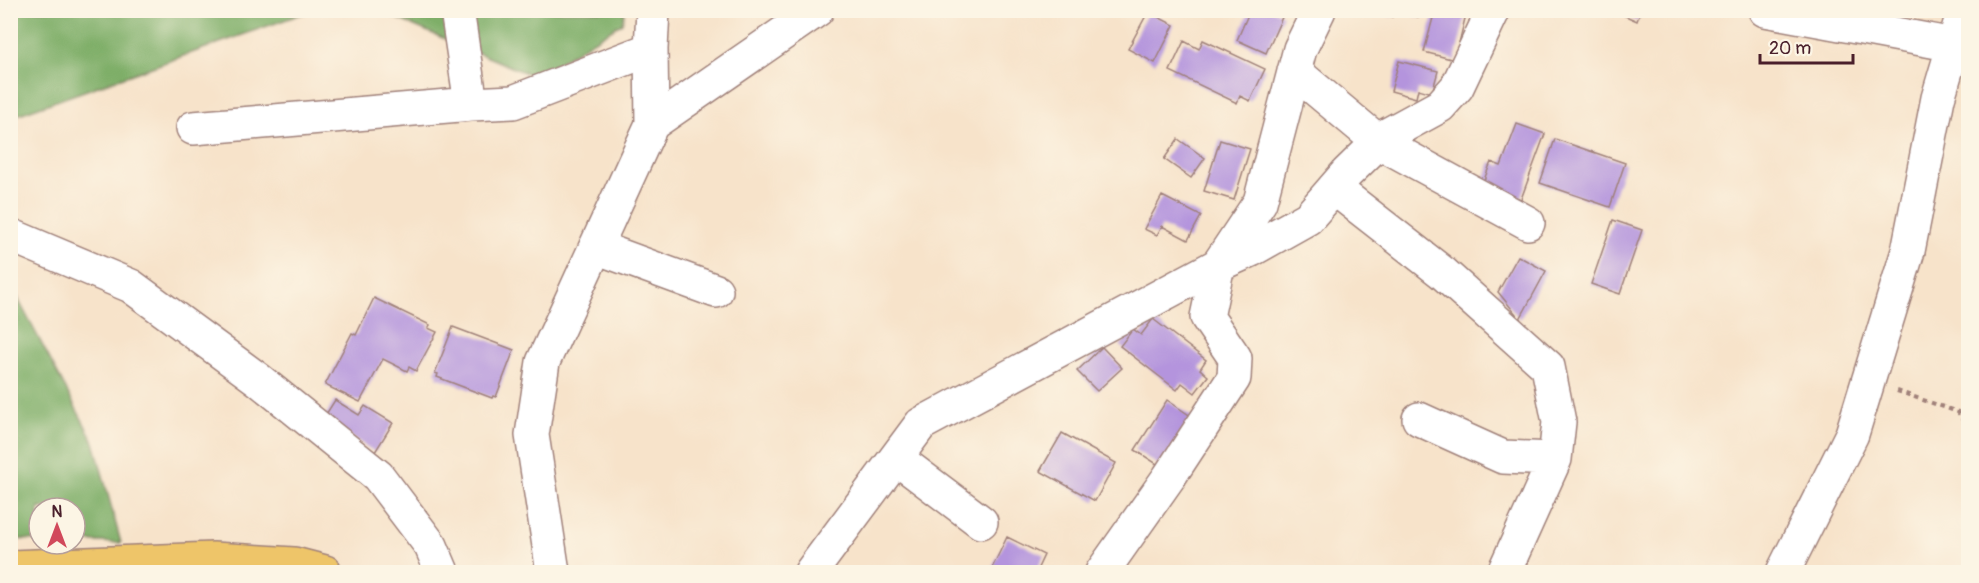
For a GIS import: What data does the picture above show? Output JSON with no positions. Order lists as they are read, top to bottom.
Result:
{
  "scale_bar": "20 m",
  "north": "top"
}
